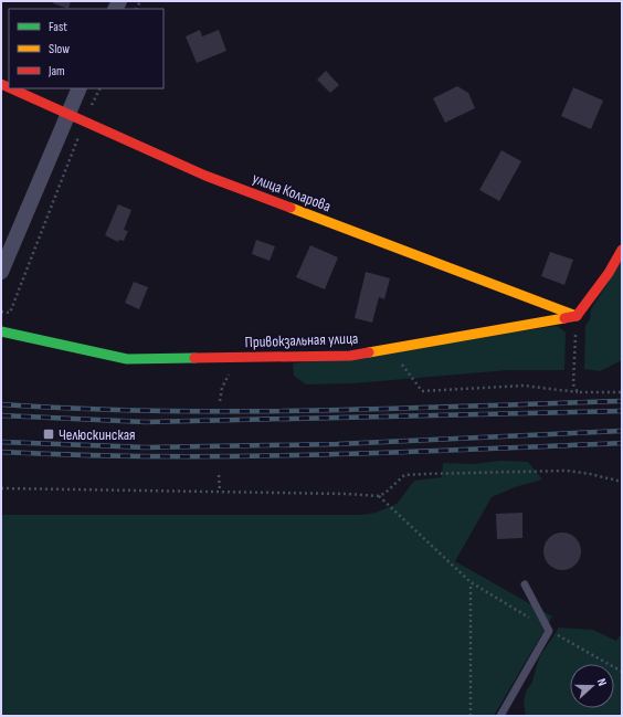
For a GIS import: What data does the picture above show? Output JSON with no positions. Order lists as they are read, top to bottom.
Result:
{
  "streets": {
    "street": ["улица Коларова", "Привокзальная улица"]
  },
  "crossings": [
    ["улица Коларова", "Привокзальная улица"]
  ],
  "places": {
    "transit": ["Челюскинская"]
  },
  "legend": ["Fast", "Slow", "Jam"],
  "north": "right"
}
